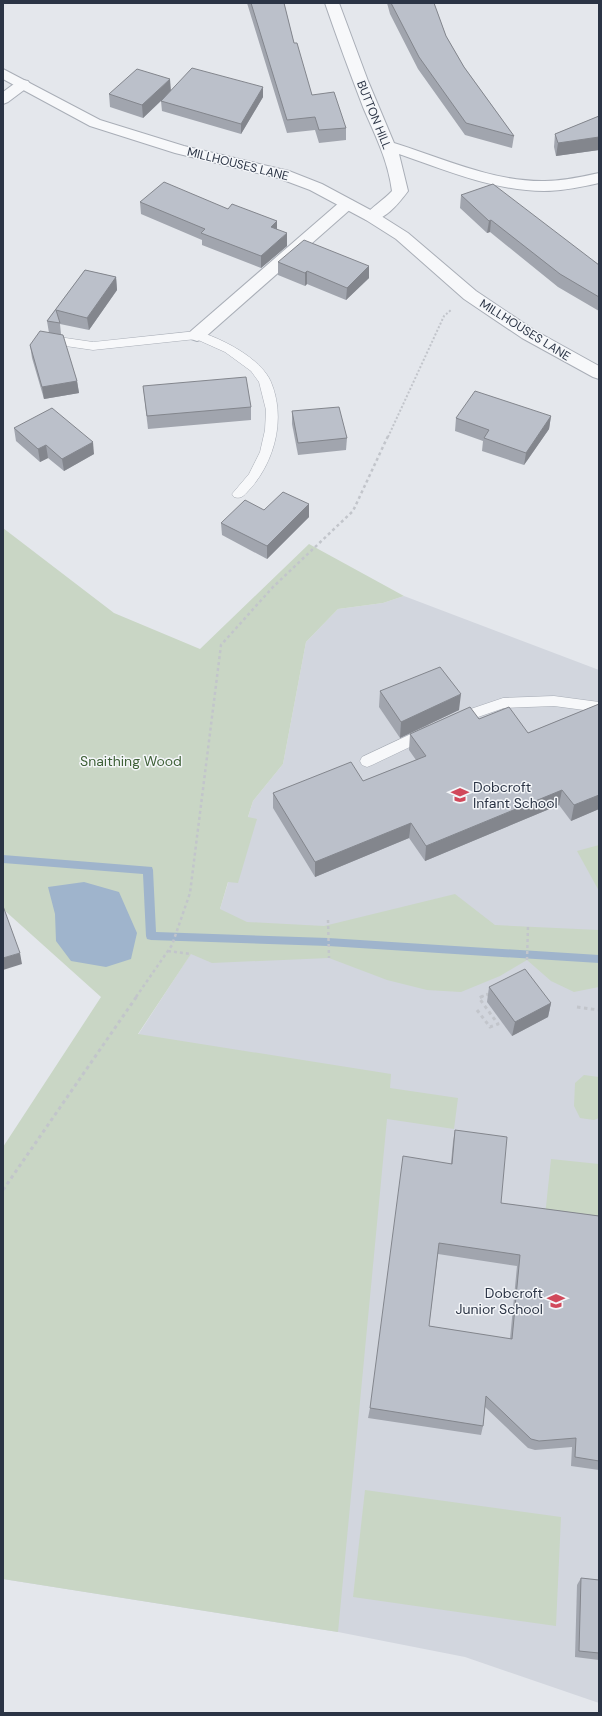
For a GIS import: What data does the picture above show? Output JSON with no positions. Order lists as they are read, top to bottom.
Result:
{
  "streets": {
    "street": ["BUTTON HILL", "MILLHOUSES LANE"]
  },
  "crossings": [
    ["BUTTON HILL", "MILLHOUSES LANE"]
  ],
  "parks": ["Snaithing Wood"],
  "places": {
    "school or university": ["Dobcroft Infant School", "Dobcroft Junior School"]
  }
}
